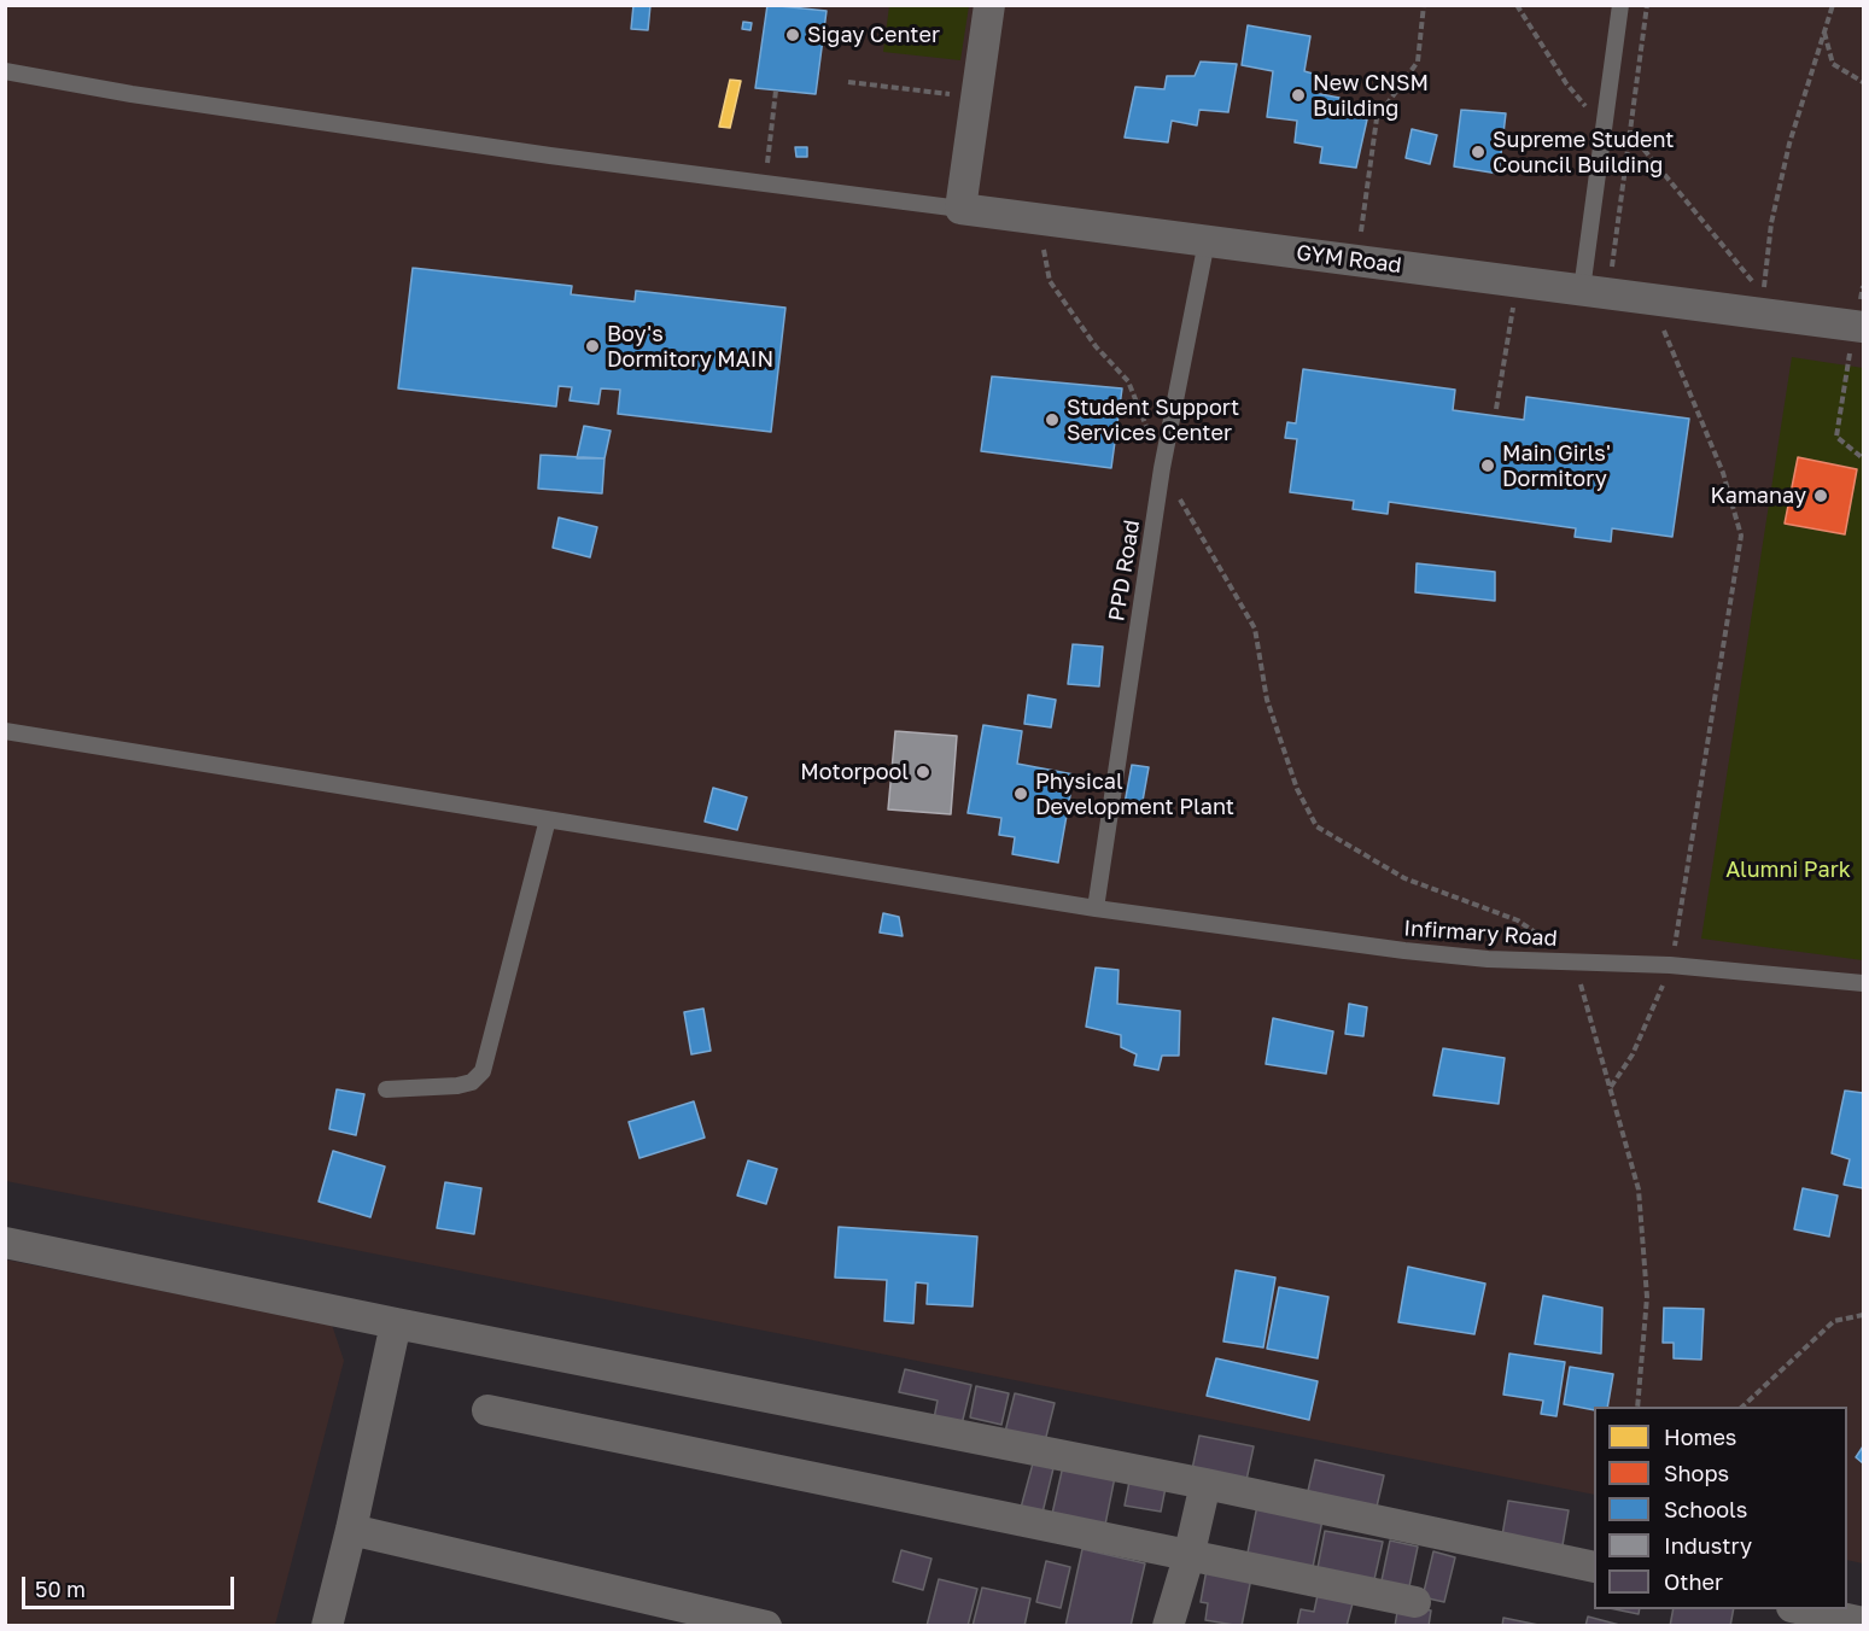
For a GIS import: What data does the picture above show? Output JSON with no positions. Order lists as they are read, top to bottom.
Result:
{
  "streets": {
    "street": ["GYM Road"],
    "lane": ["PPD Road", "Infirmary Road"]
  },
  "crossings": [
    ["GYM Road", "PPD Road"],
    ["PPD Road", "Infirmary Road"]
  ],
  "parks": ["Alumni Park"],
  "places": [
    "Sigay Center",
    "New CNSM Building",
    "Supreme Student Council Building",
    "Boy's Dormitory MAIN",
    "Student Support Services Center",
    "Main Girls' Dormitory",
    "Kamanay",
    "Motorpool",
    "Physical Development Plant"
  ],
  "legend": [
    "Homes",
    "Shops",
    "Schools",
    "Industry",
    "Other"
  ],
  "scale_bar": "50 m"
}
